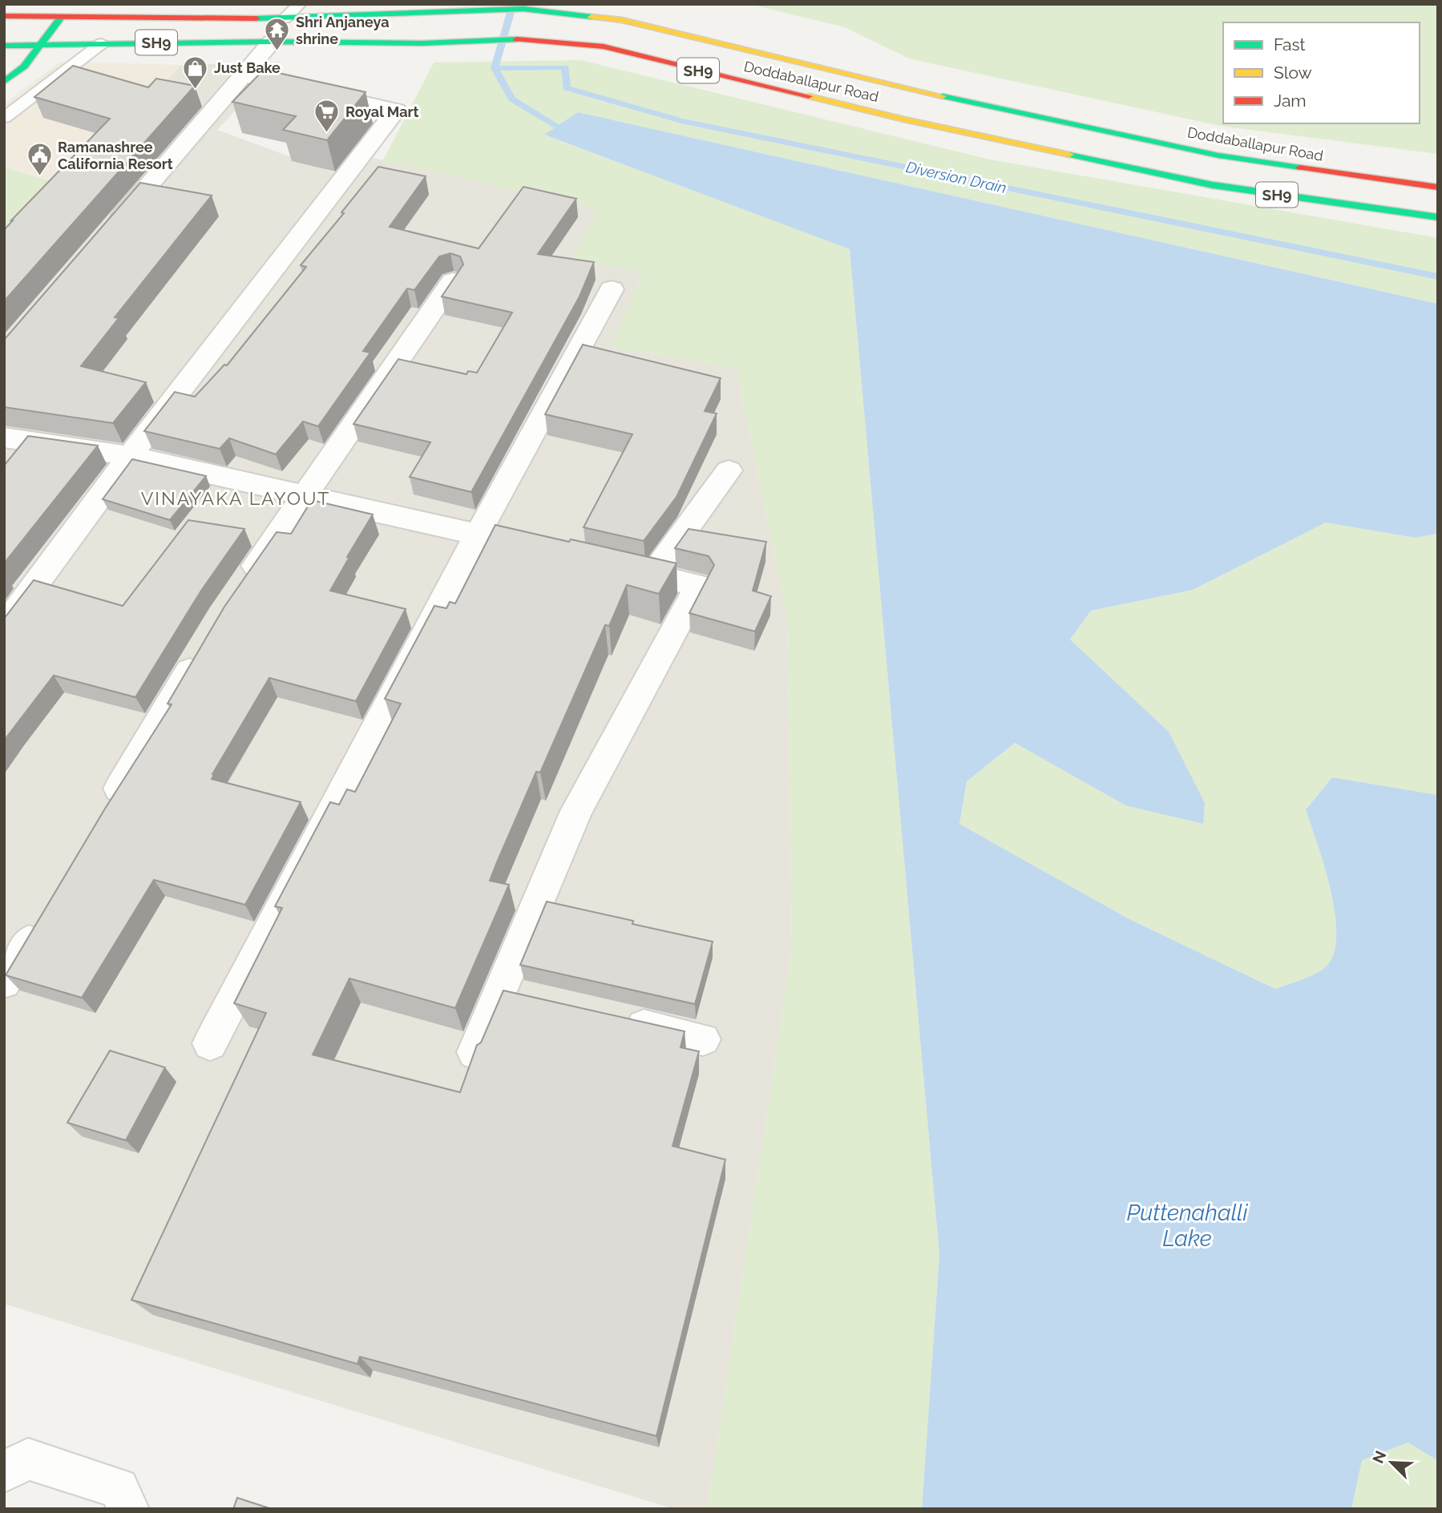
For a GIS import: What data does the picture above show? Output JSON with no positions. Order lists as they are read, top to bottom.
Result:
{
  "streets": {
    "main road": ["SH9", "Doddaballapur Road"]
  },
  "districts": ["VINAYAKA LAYOUT"],
  "water": ["Diversion Drain", "Puttenahalli Lake"],
  "places": {
    "temple": ["Shri Anjaneya shrine"],
    "shop": ["Just Bake"],
    "supermarket": ["Royal Mart"],
    "public building": ["Ramanashree California Resort"]
  },
  "legend": ["Fast", "Slow", "Jam"],
  "north": "top left"
}
